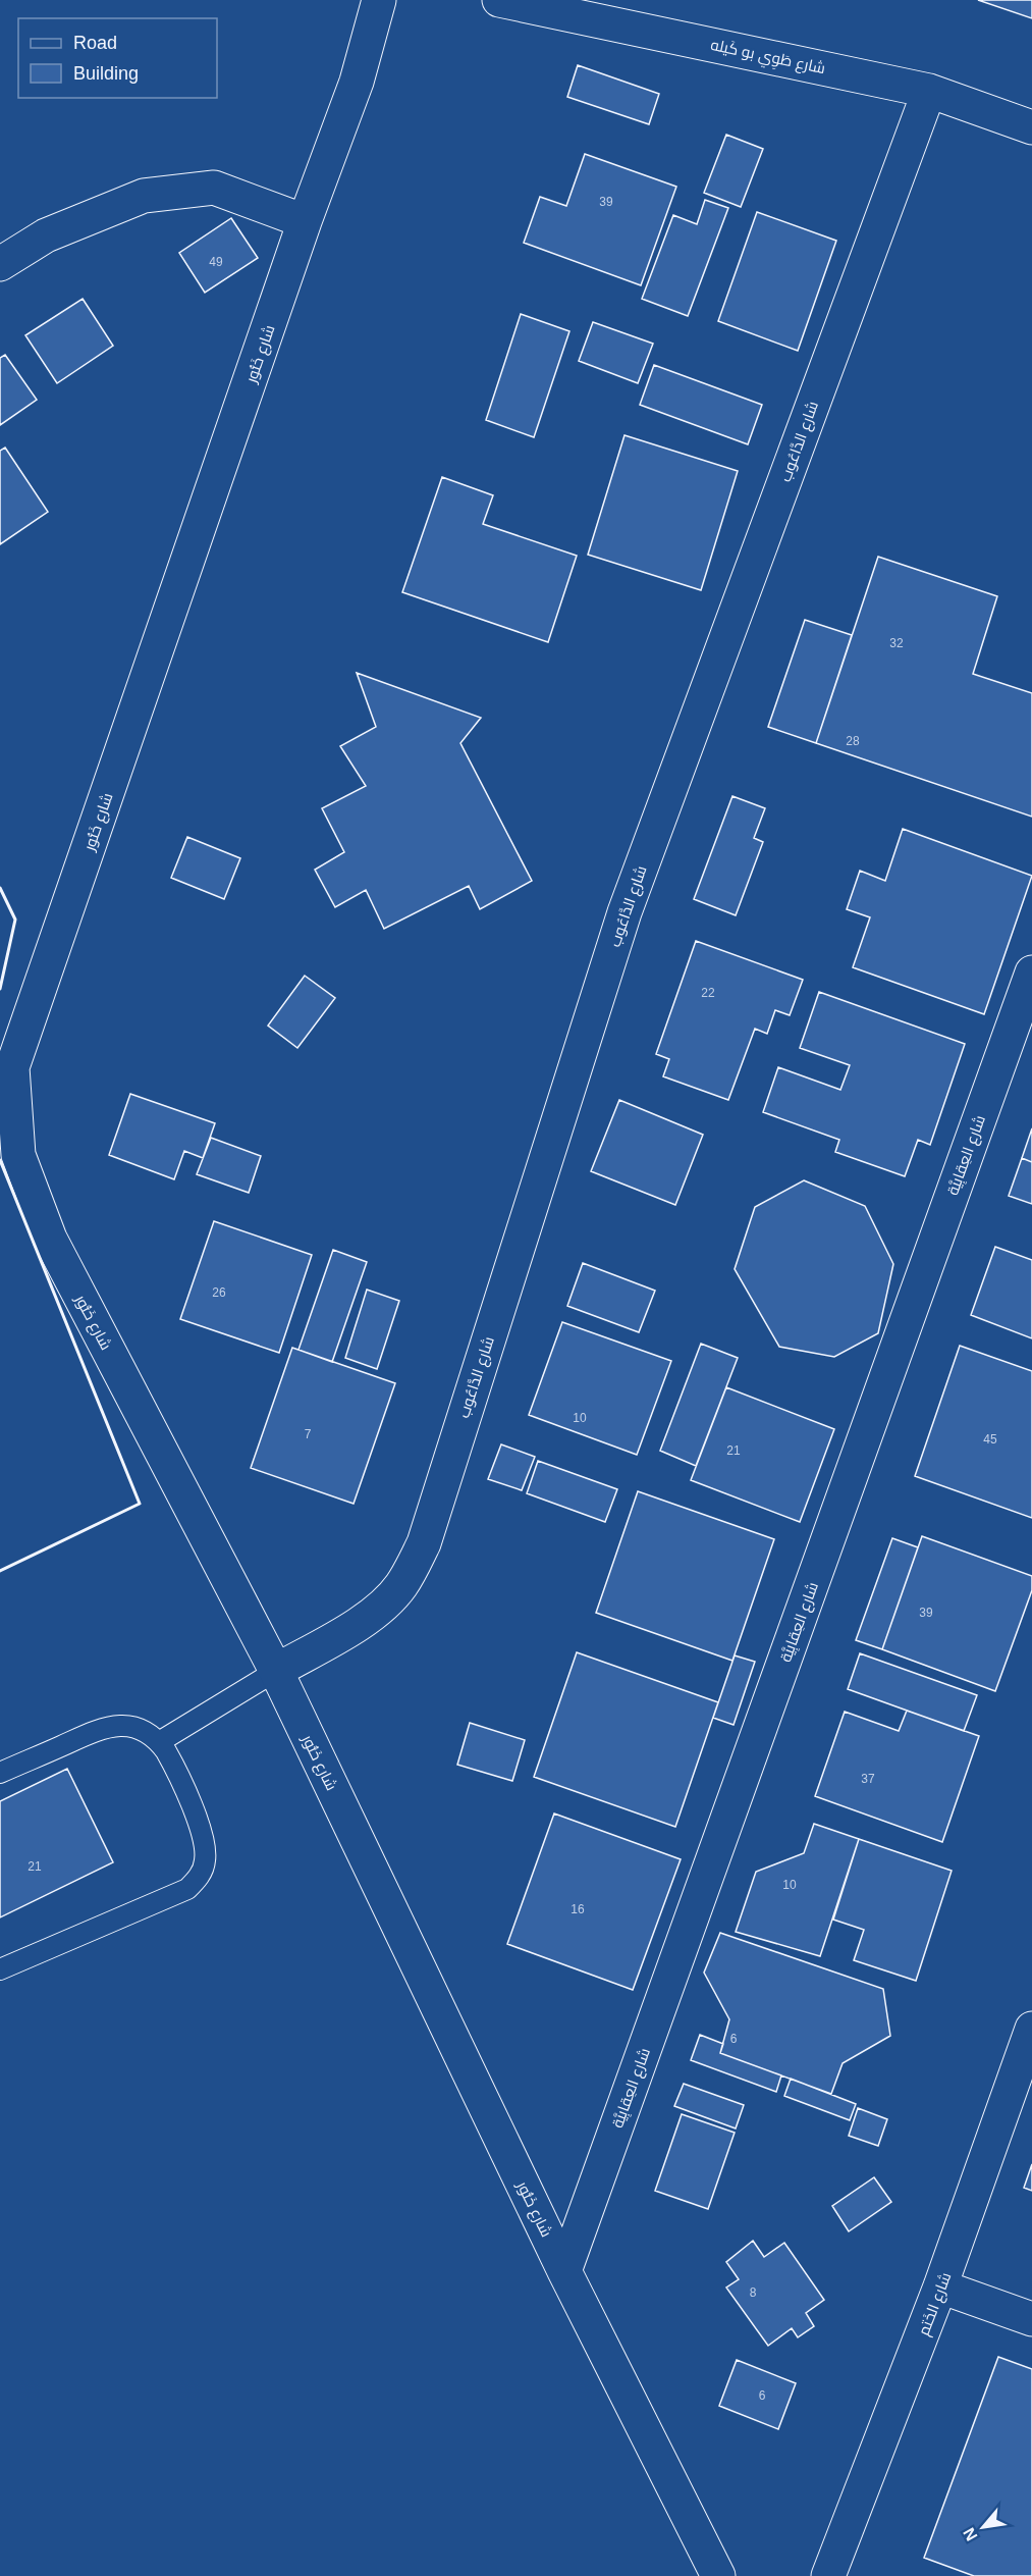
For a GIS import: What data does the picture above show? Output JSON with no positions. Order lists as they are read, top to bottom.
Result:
{
  "streets": {
    "street": [
      "شارع طَوِي بو كَيله",
      "شارع خَنُّور",
      "شارع الدَّاعُوب",
      "شارع العِقابِيَّة",
      "شارع الخَتم"
    ]
  },
  "crossings": [
    ["شارع طَوِي بو كَيله", "شارع الدَّاعُوب"],
    ["شارع خَنُّور", "شارع الدَّاعُوب"],
    ["شارع خَنُّور", "شارع العِقابِيَّة"]
  ],
  "house_numbers": [
    "39",
    "49",
    "32",
    "28",
    "22",
    "26",
    "10",
    "7",
    "45",
    "21",
    "39",
    "37",
    "21",
    "10",
    "16",
    "6",
    "8",
    "6"
  ],
  "legend": ["Road", "Building"],
  "north": "bottom left"
}
